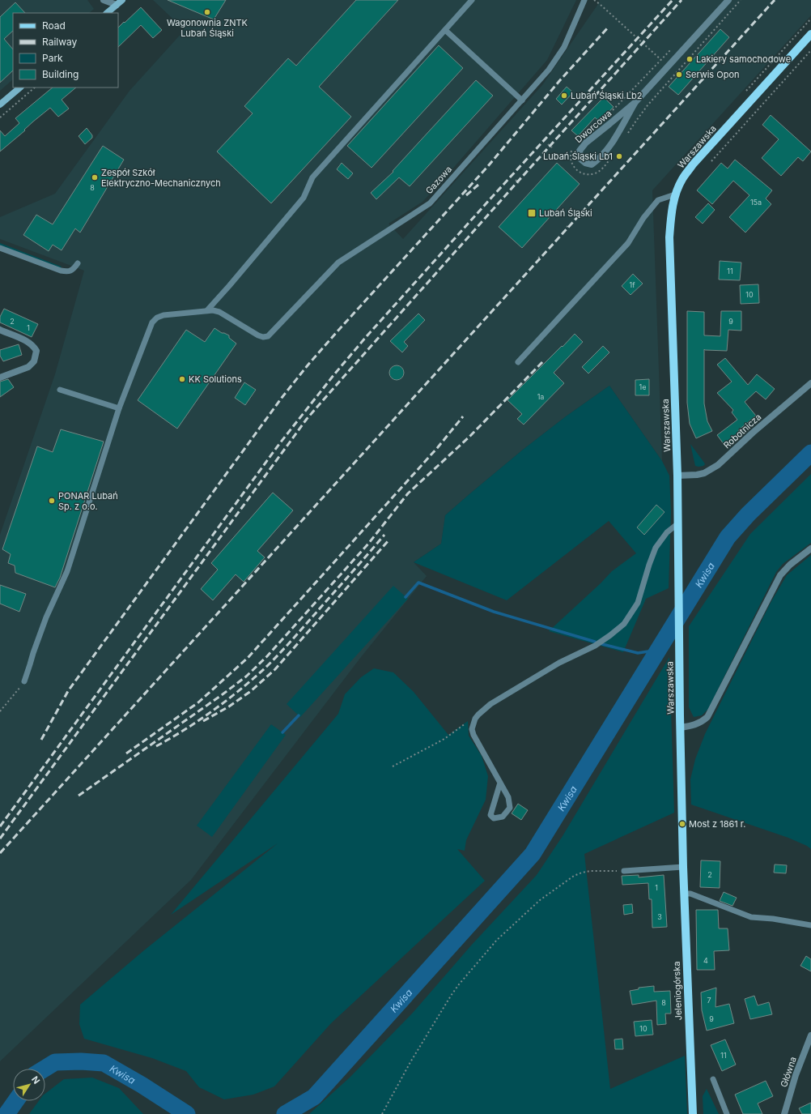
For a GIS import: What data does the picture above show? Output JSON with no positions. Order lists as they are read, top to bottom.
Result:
{
  "streets": {
    "main road": ["Warszawska", "Jeleniogórska"],
    "street": ["Dworcowa", "Robotnicza", "Główna"],
    "lane": ["Gazowa"]
  },
  "crossings": [
    ["Warszawska", "Robotnicza"],
    ["Warszawska", "Jeleniogórska"]
  ],
  "water": ["Kwisa"],
  "places": {
    "other": [
      "Wagonownia ZNTK Lubań Śląski",
      "Lakiery samochodowe",
      "Serwis Opon",
      "Lubań Śląski Lb2",
      "Lubań Śląski Lb1",
      "Zespół Szkół Elektryczno-Mechanicznych",
      "KK Solutions",
      "PONAR Lubań Sp. z o.o.",
      "Most z 1861 r."
    ],
    "transit": ["Lubań Śląski"]
  },
  "house_numbers": [
    "8",
    "15a",
    "11",
    "1f",
    "10",
    "2",
    "9",
    "1",
    "1e",
    "1a",
    "2",
    "1",
    "3",
    "4",
    "7",
    "8",
    "9",
    "10",
    "11"
  ],
  "legend": [
    "Road",
    "Railway",
    "Park",
    "Building"
  ],
  "north": "top right"
}
